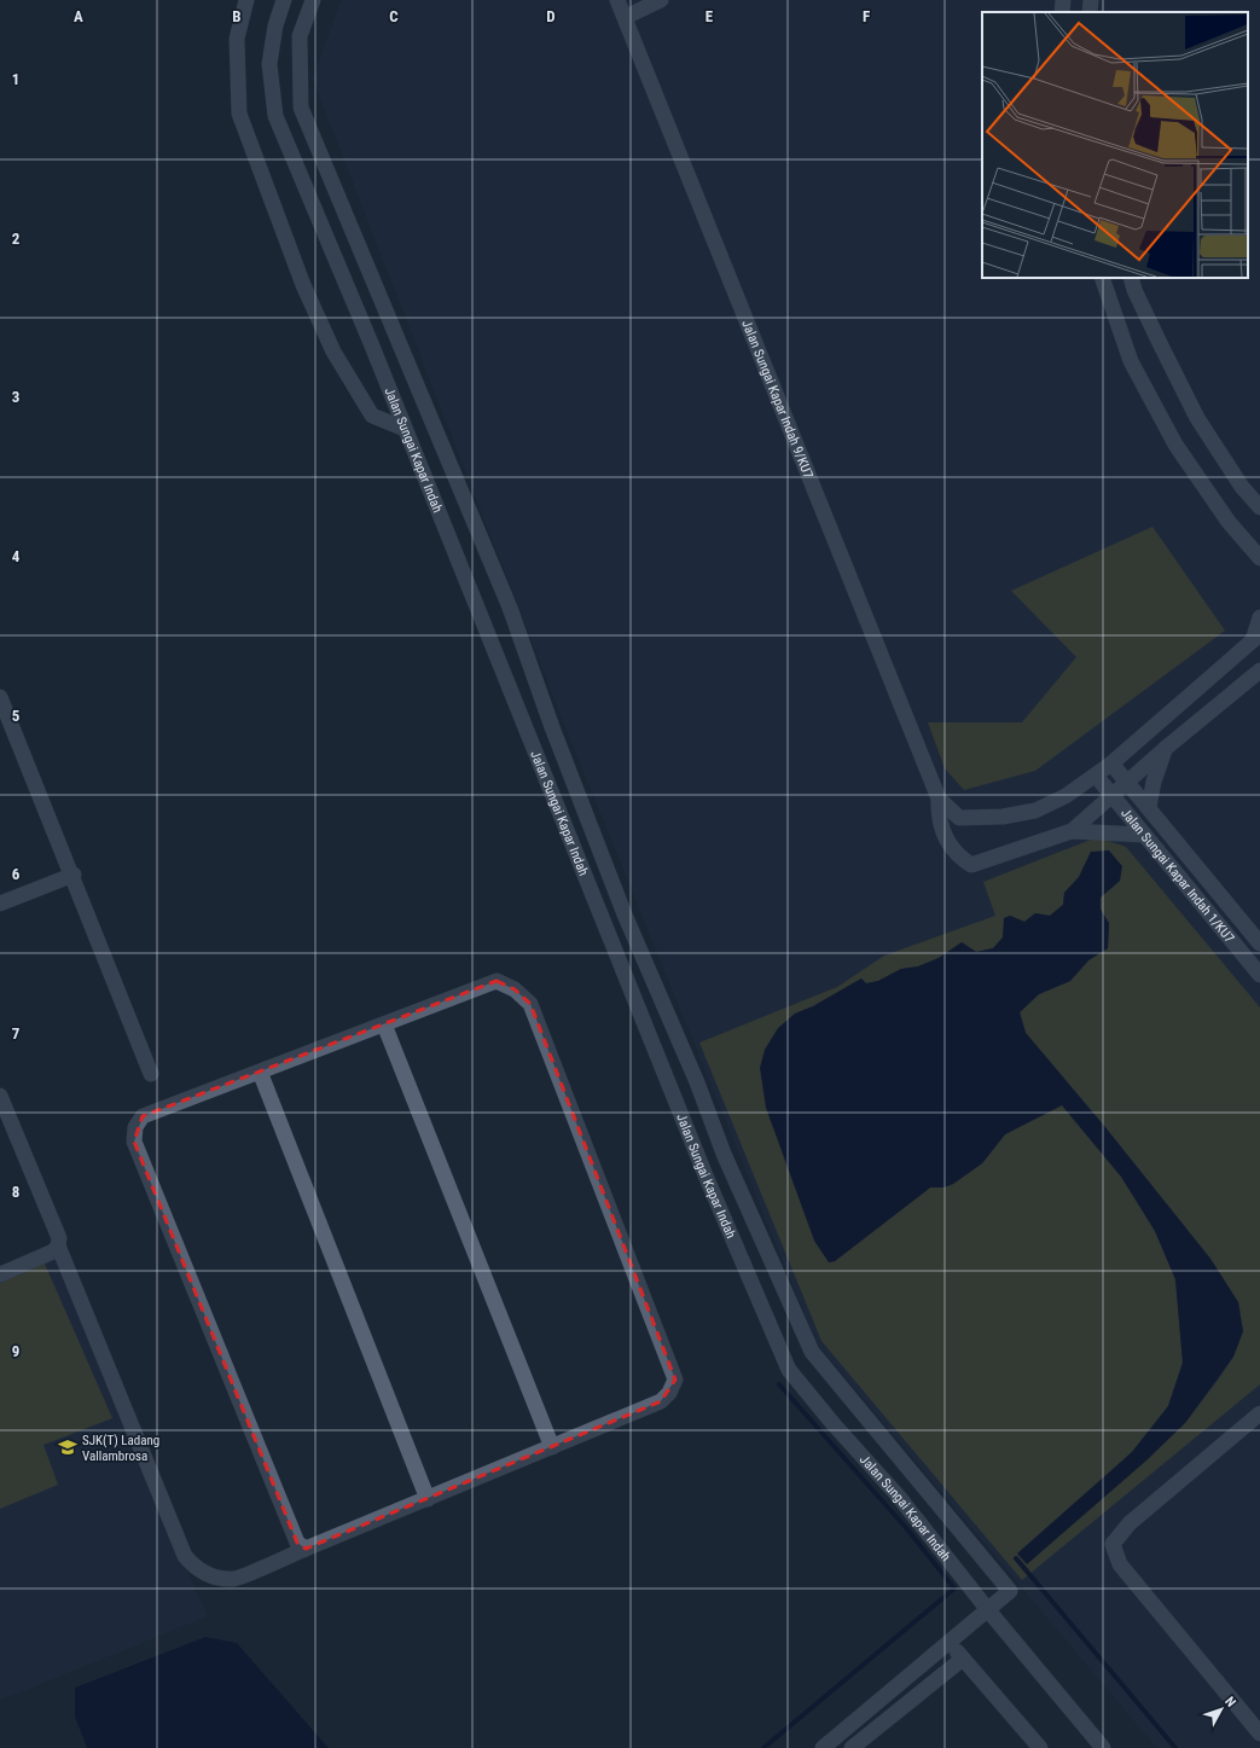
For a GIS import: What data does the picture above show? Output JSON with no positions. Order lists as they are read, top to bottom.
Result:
{
  "streets": {
    "street": ["Jalan Sungai Kapar Indah 9/KU7", "Jalan Sungai Kapar Indah", "Jalan Sungai Kapar Indah 1/KU7"]
  },
  "places": {
    "school or university": ["SJK(T) Ladang Vallambrosa"]
  },
  "north": "top right",
  "grid": {
    "columns": [
      "A",
      "B",
      "C",
      "D",
      "E",
      "F"
    ],
    "rows": [
      "1",
      "2",
      "3",
      "4",
      "5",
      "6",
      "7",
      "8",
      "9"
    ]
  }
}
